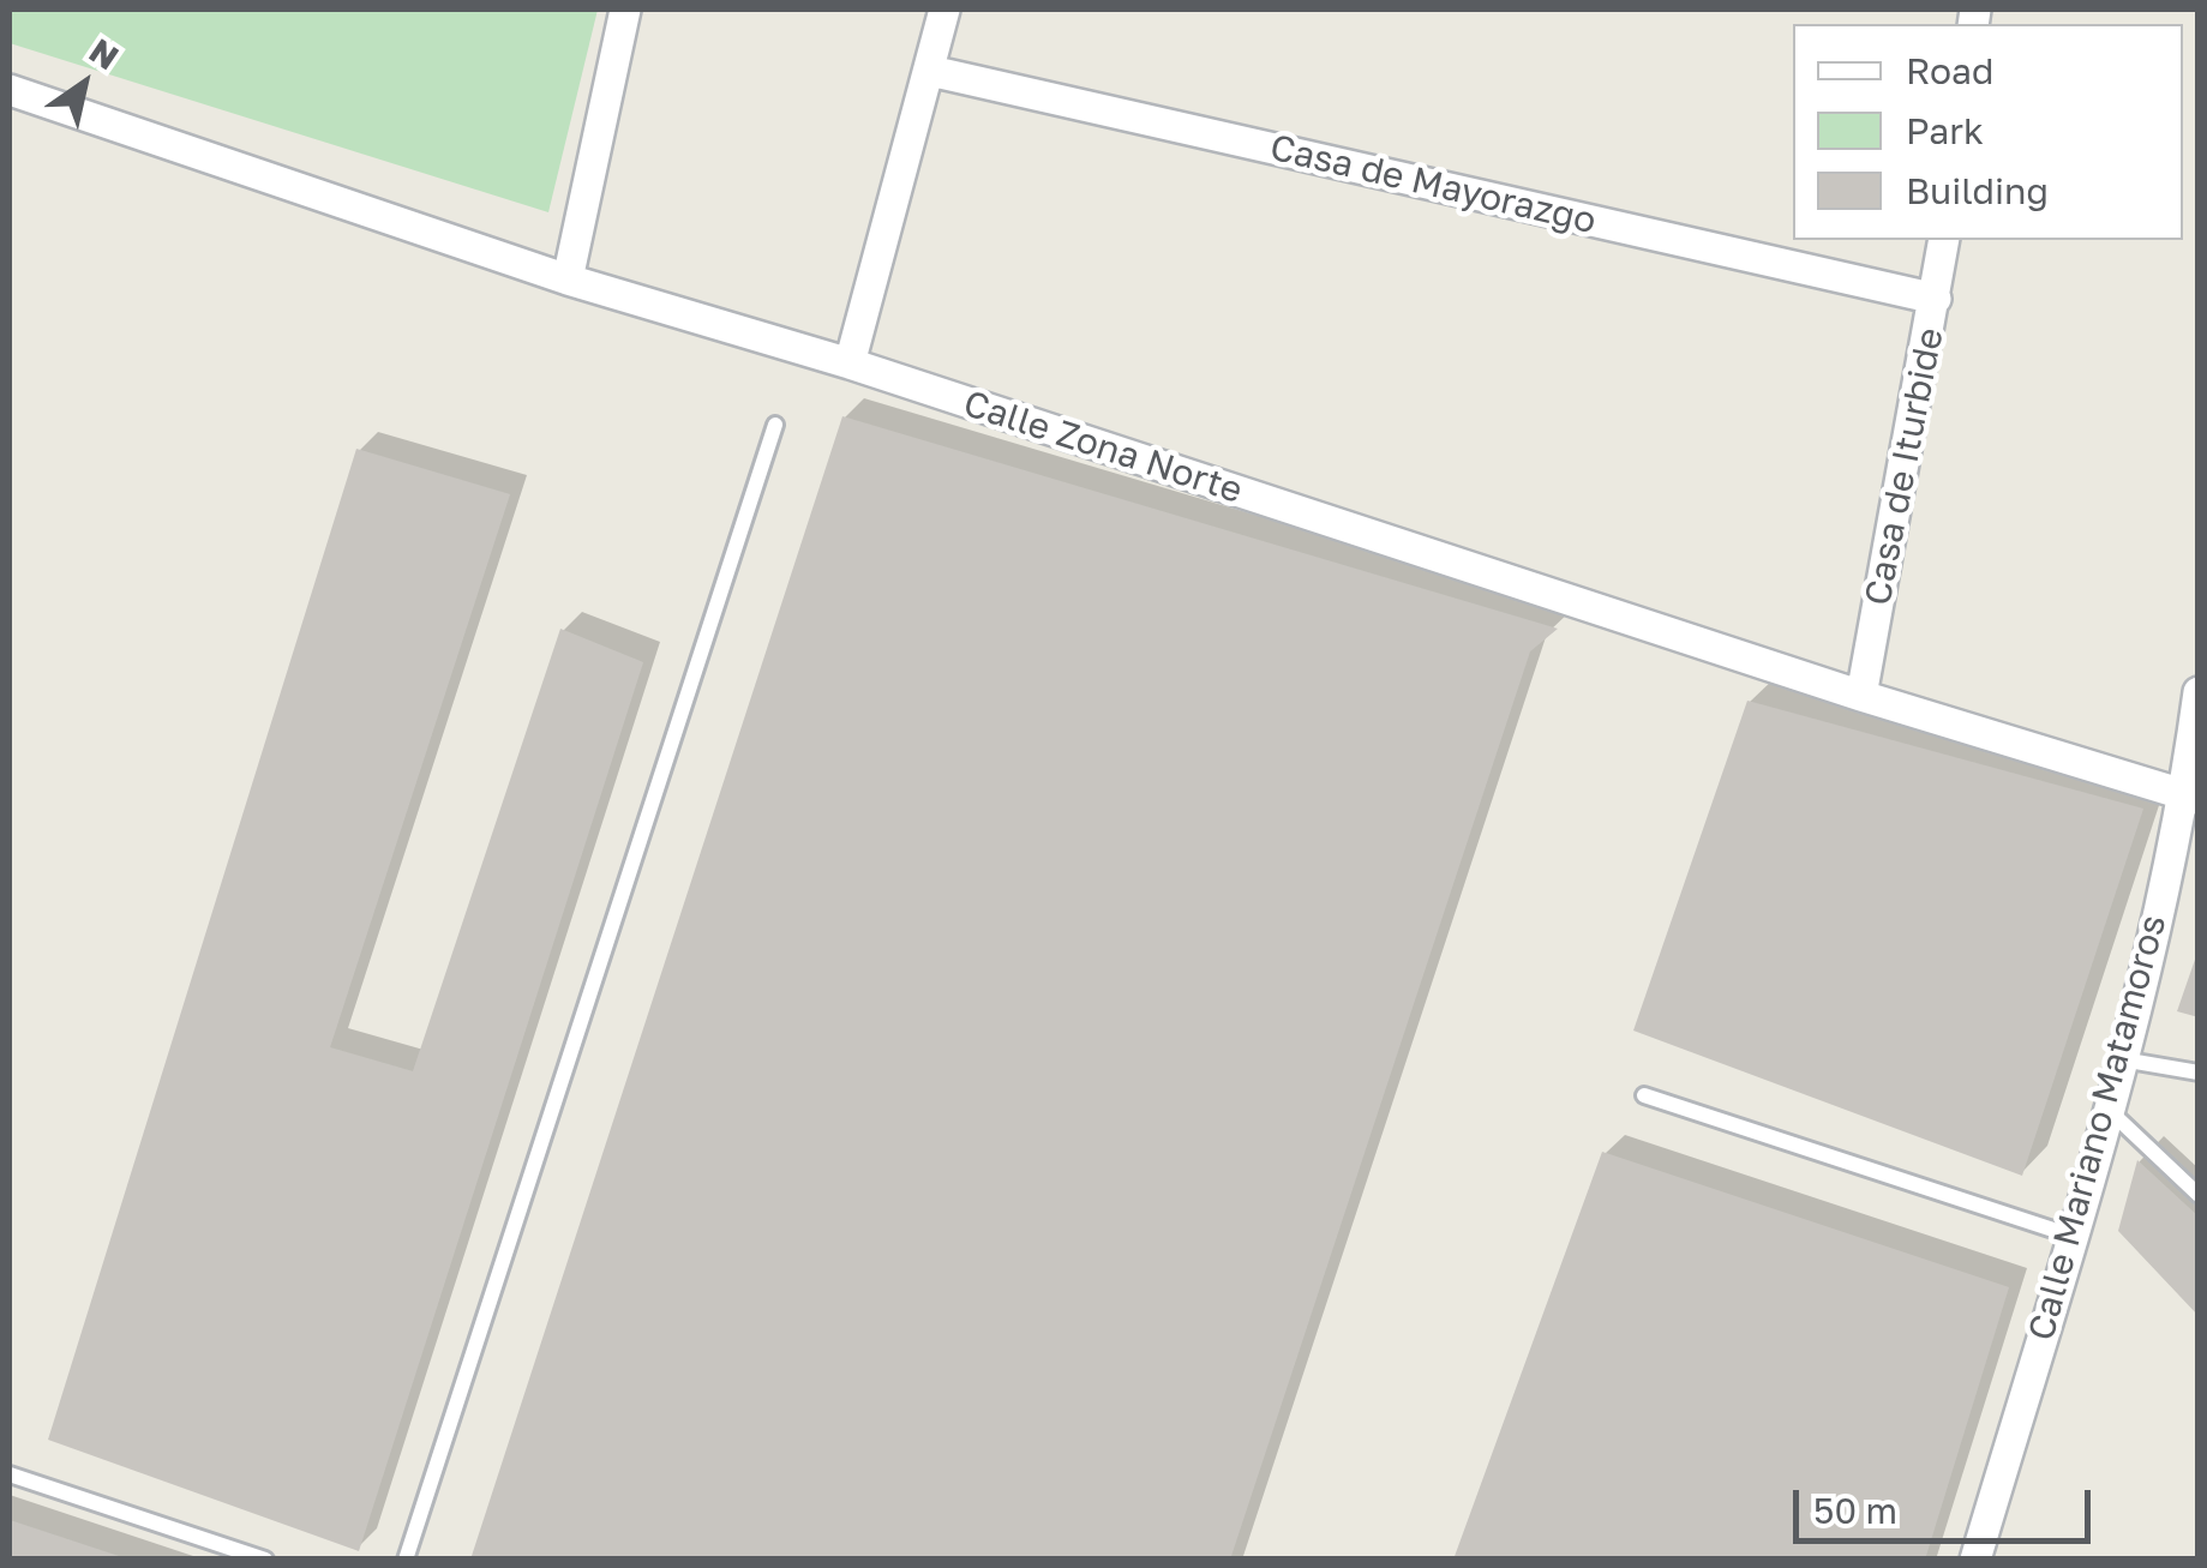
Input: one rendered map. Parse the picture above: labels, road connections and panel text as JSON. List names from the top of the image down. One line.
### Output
{"streets":{"street":["Casa de Mayorazgo","Calle Zona Norte","Casa de Iturbide","Calle Mariano Matamoros"]},"crossings":[["Casa de Mayorazgo","Casa de Iturbide"],["Calle Zona Norte","Casa de Iturbide"],["Calle Zona Norte","Calle Mariano Matamoros"]],"legend":["Road","Park","Building"],"scale_bar":"50 m","north":"top right"}
